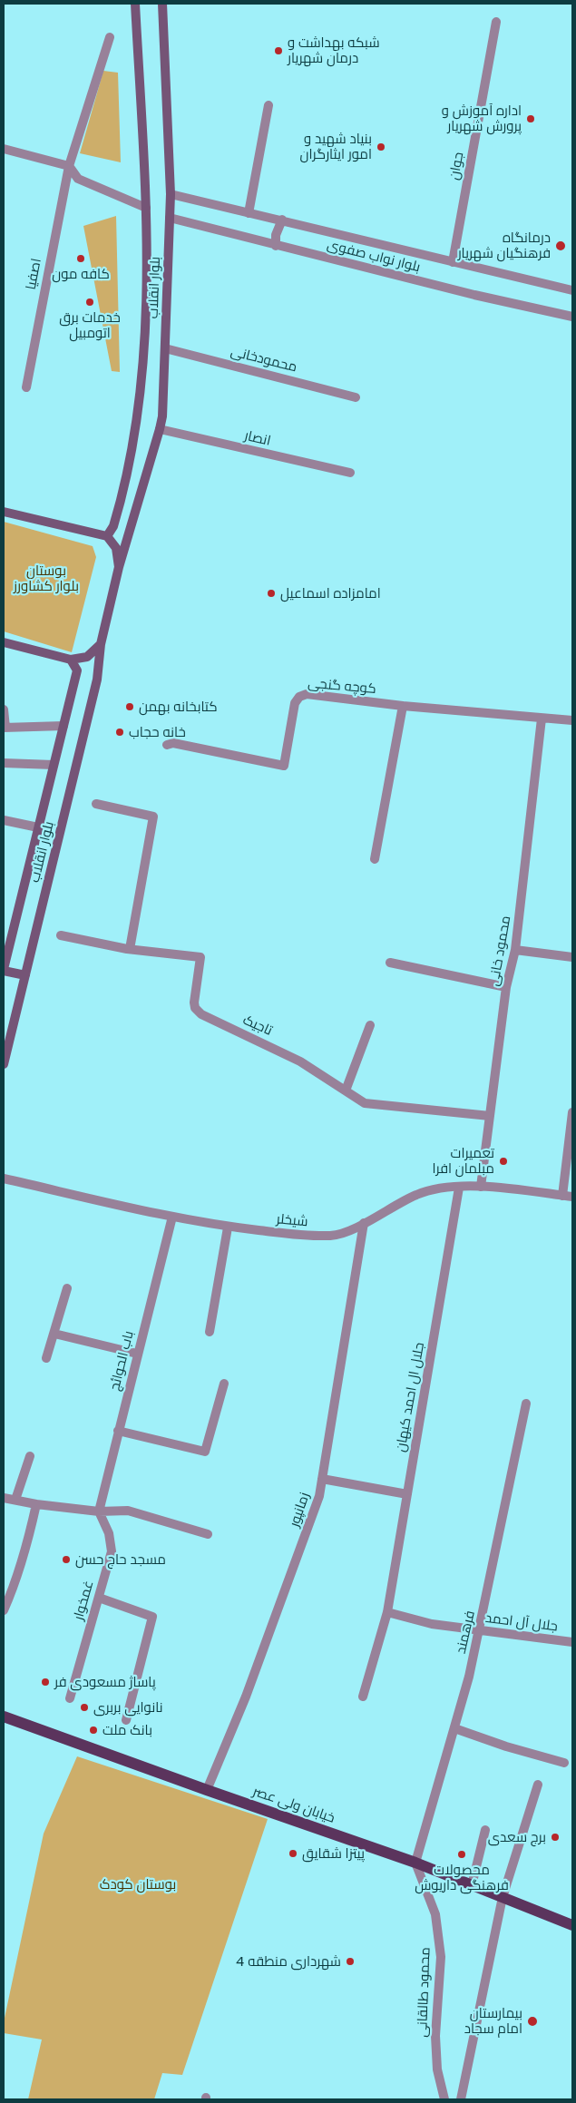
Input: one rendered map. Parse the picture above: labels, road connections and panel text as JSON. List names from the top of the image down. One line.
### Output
{"streets":{"main road":["بلوار انقلاب","خیابان ولی عصر"],"street":["جوان","بلوار نواب صفوی","اصفیا","محمودخانی","انصار","کوچه گنجی","محمود خانی","تاجیک","شیخلر","باب الحوائج","جلال ال احمد کیهان","زمانپور","غمخوار","جلال آل احمد","فرهمند","محمود طالقانی"]},"crossings":[["جوان","بلوار نواب صفوی"],["بلوار نواب صفوی","بلوار انقلاب"],["بلوار انقلاب","محمودخانی"],["بلوار انقلاب","انصار"],["کوچه گنجی","محمود خانی"],["محمود خانی","تاجیک"],["محمود خانی","شیخلر"],["شیخلر","باب الحوائج"],["شیخلر","جلال ال احمد کیهان"],["شیخلر","زمانپور"],["باب الحوائج","غمخوار"],["جلال ال احمد کیهان","جلال آل احمد"],["زمانپور","خیابان ولی عصر"],["جلال آل احمد","فرهمند"],["فرهمند","خیابان ولی عصر"],["فرهمند","محمود طالقانی"],["خیابان ولی عصر","محمود طالقانی"]],"parks":["بوستان بلوار کشاورز","بوستان کودک"],"places":["شبکه بهداشت و درمان شهریار","اداره آموزش و پرورش شهریار","بنیاد شهید و امور ایثارگران","درمانگاه فرهنگیان شهریار","کافه مون","خدمات برق اتومبیل","امامزاده اسماعیل","کتابخانه بهمن","خانه حجاب","تعمیرات مبلمان افرا","مسجد حاج حسن","پاساژ مسعودی فر","نانوایی بربری","بانک ملت","برج سعدی","پیتزا شقایق","محصولات فرهنگی داریوش","شهرداری منطقه 4","بیمارستان امام سجاد"]}
